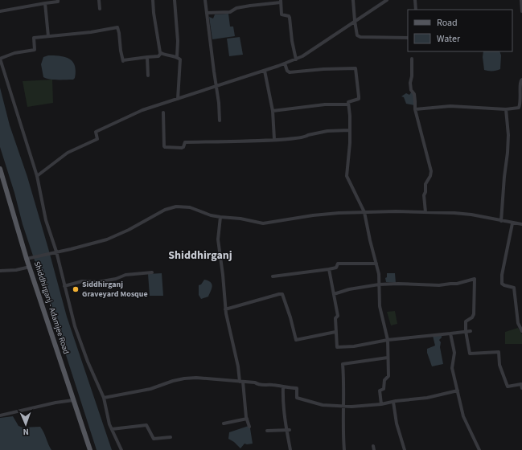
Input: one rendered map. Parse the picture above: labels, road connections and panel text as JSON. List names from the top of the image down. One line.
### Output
{"streets":{"main road":["Shiddhirganj - Adamjee Road"]},"districts":["Shiddhirganj"],"places":["Siddhirganj Graveyard Mosque"],"legend":["Road","Water"],"north":"bottom"}
